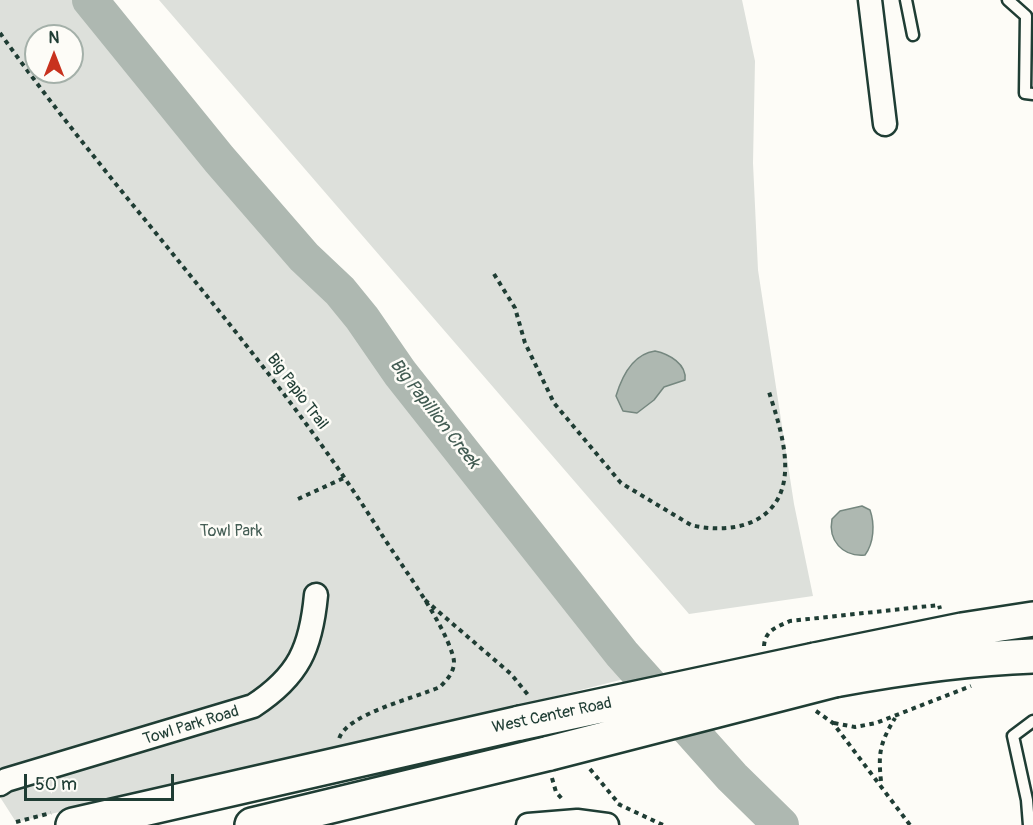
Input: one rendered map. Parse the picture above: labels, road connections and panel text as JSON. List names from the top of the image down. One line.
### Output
{"streets":{"main road":["West Center Road"],"street":["Towl Park Road"],"path":["Big Papio Trail"]},"water":["Big Papillion Creek"],"parks":["Towl Park"],"scale_bar":"50 m","north":"top"}
